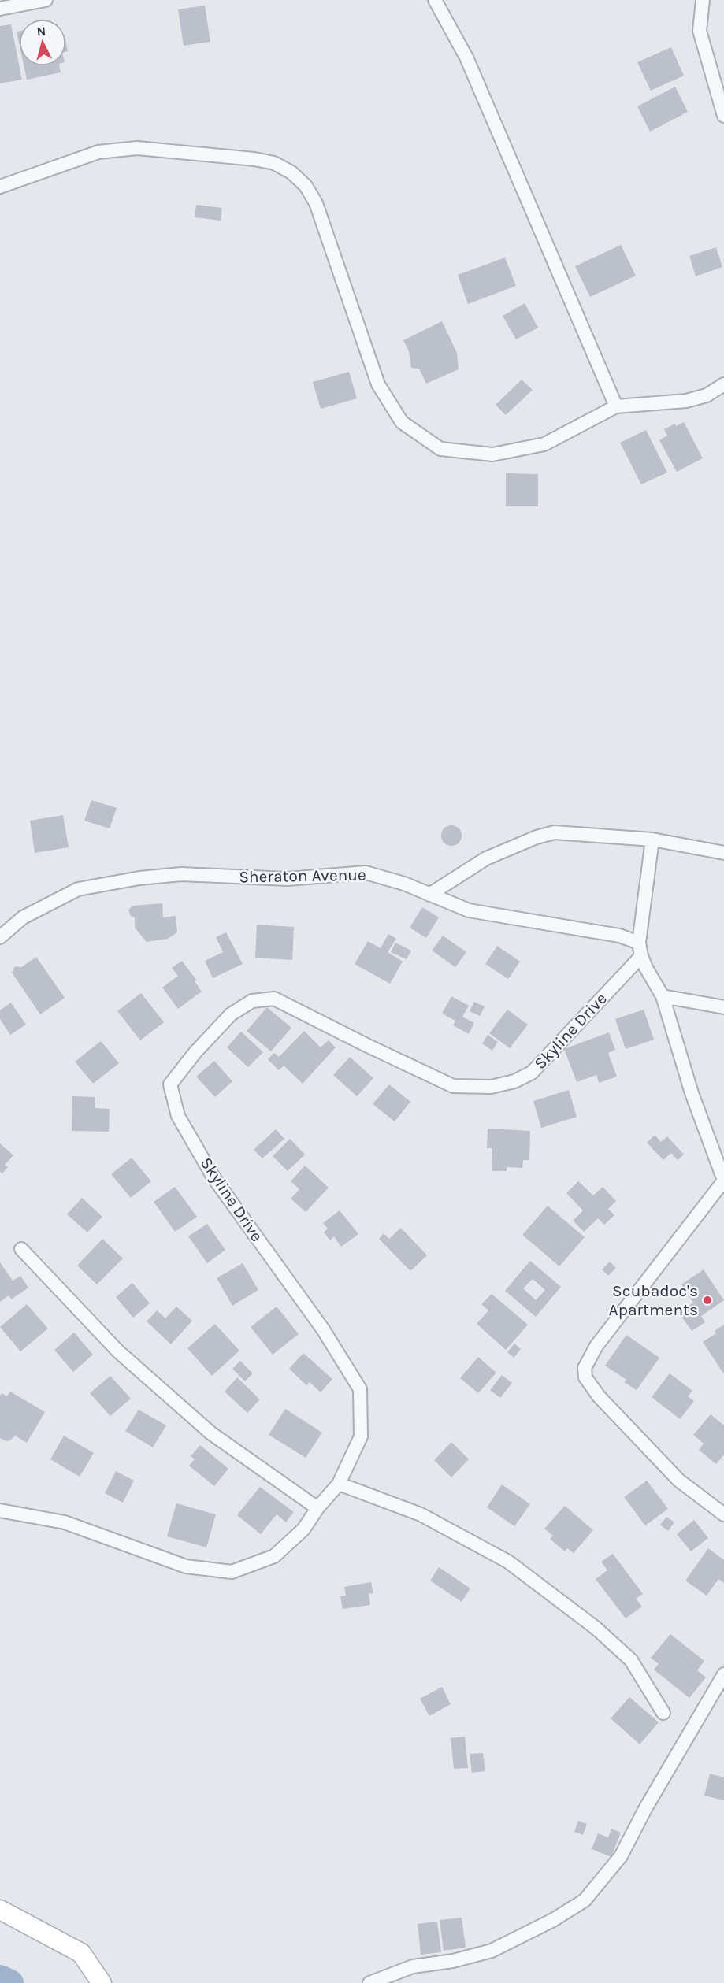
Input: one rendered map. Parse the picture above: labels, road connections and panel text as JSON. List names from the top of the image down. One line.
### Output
{"streets":{"street":["Sheraton Avenue","Skyline Drive"]},"places":["Scubadoc's Apartments"],"north":"top"}
